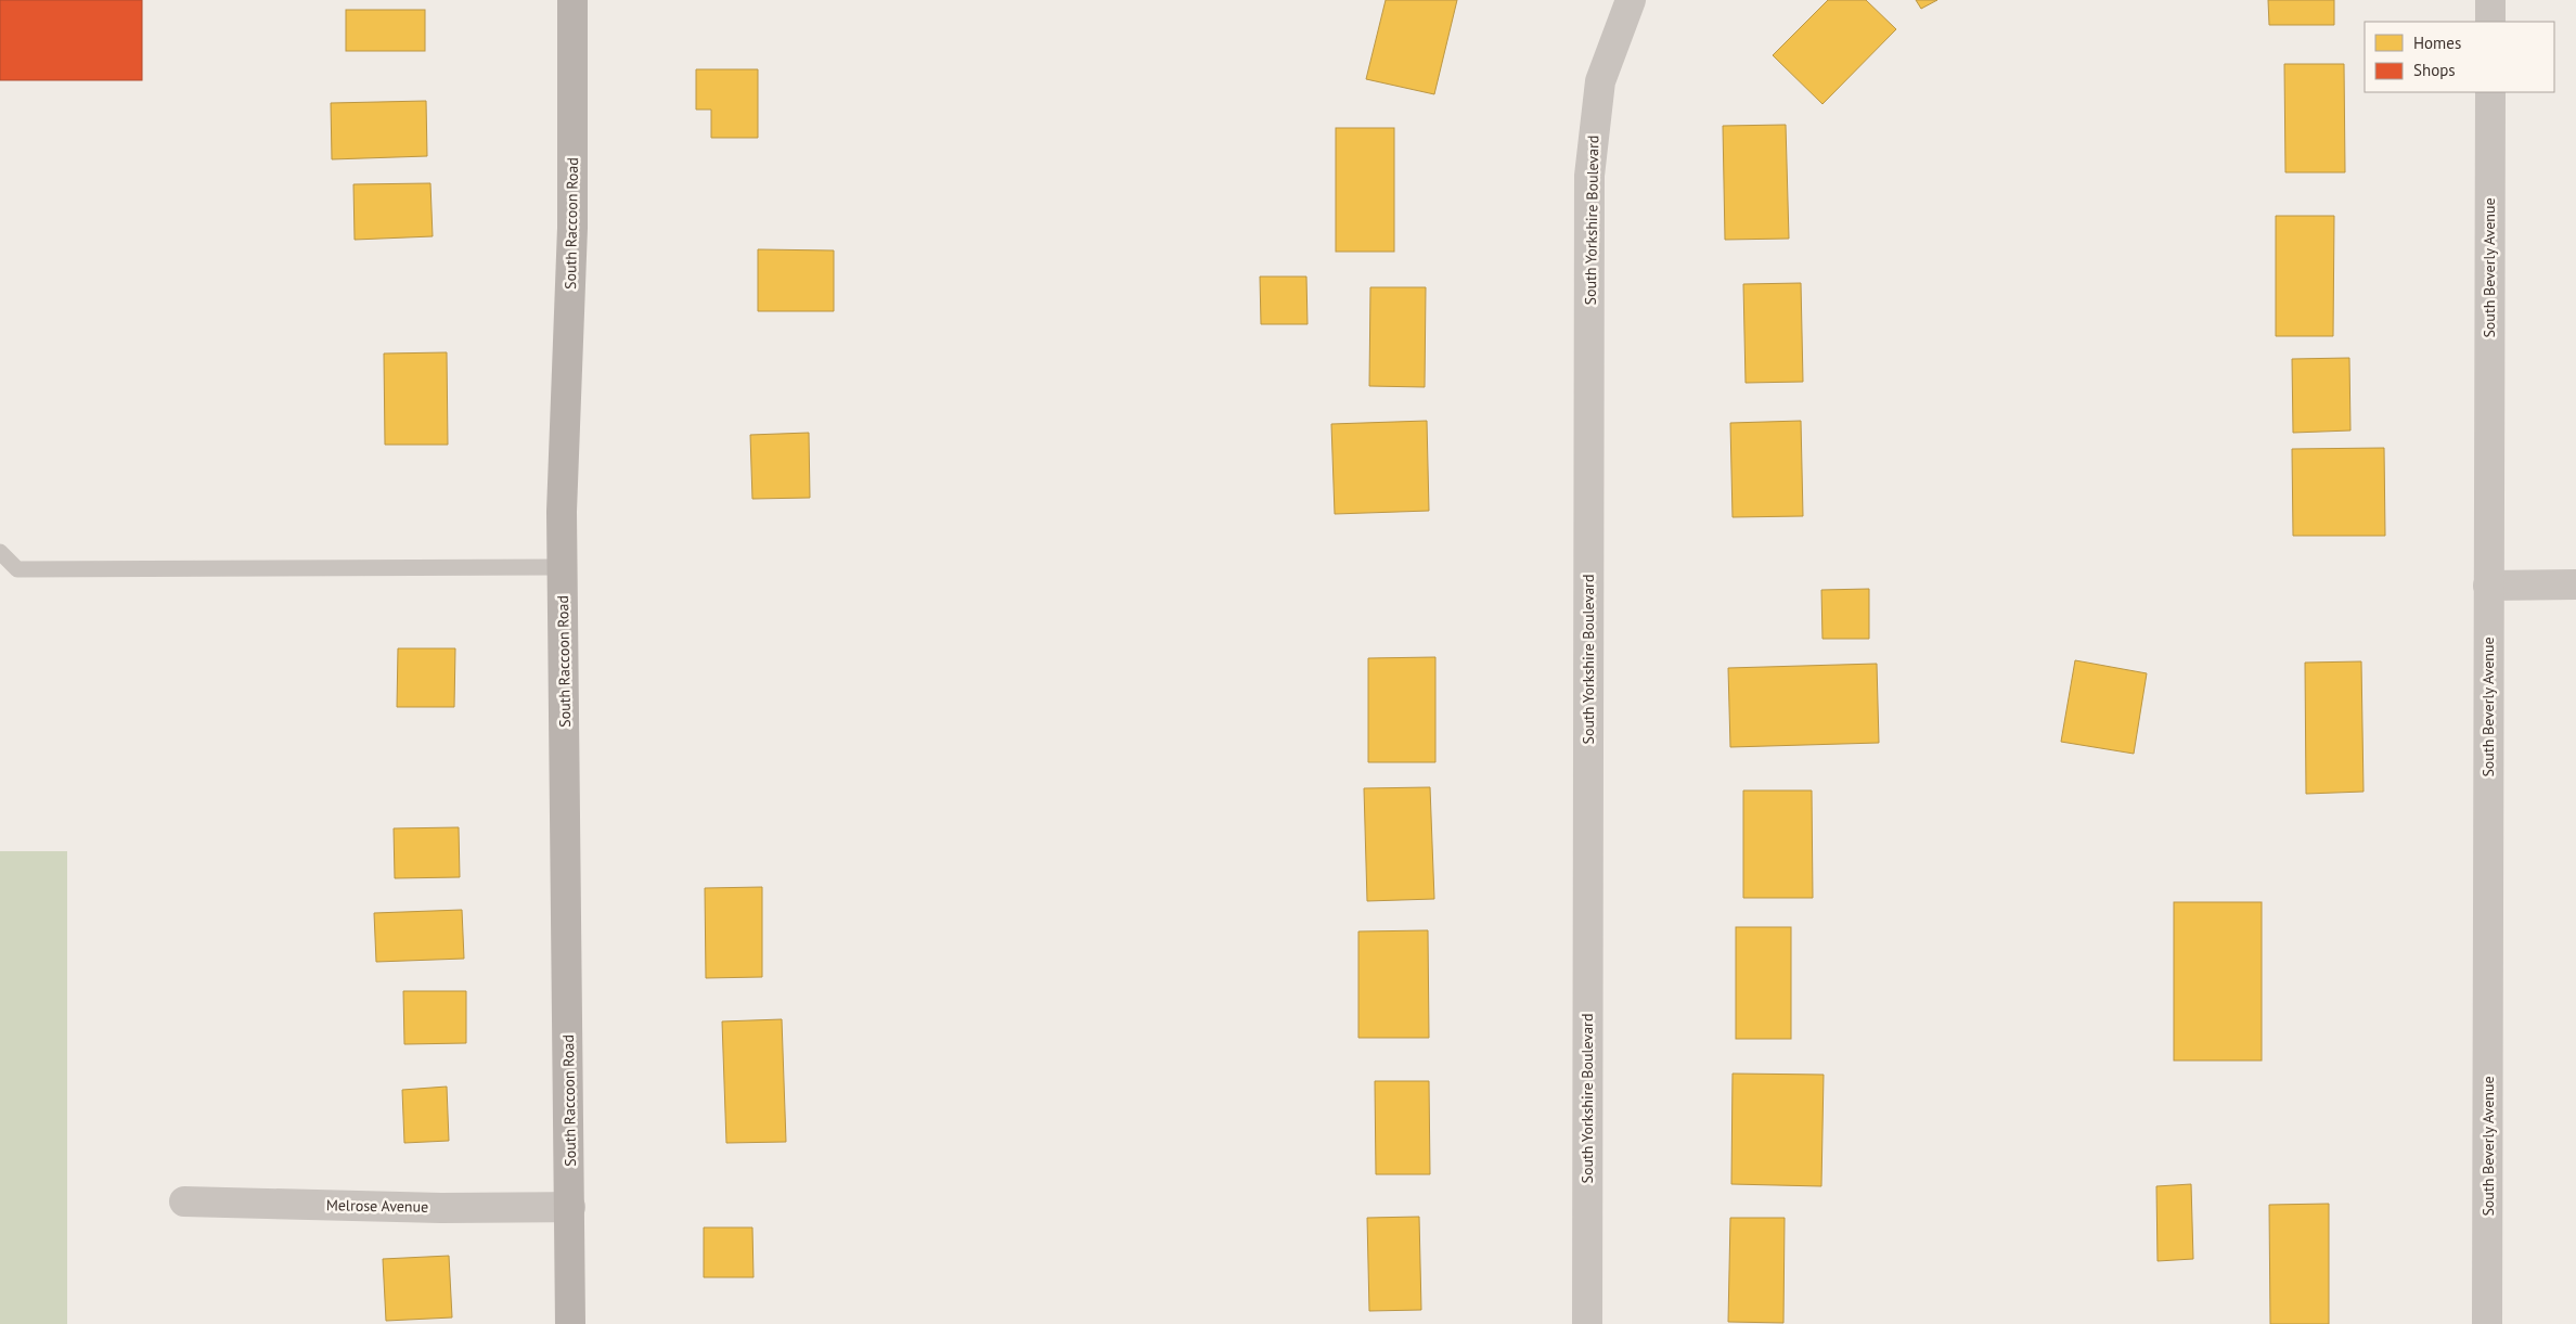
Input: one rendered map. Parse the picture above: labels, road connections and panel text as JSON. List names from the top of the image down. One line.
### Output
{"streets":{"street":["South Yorkshire Boulevard","South Raccoon Road","South Beverly Avenue","Melrose Avenue"]},"crossings":[["South Raccoon Road","Melrose Avenue"]],"legend":["Homes","Shops"]}
